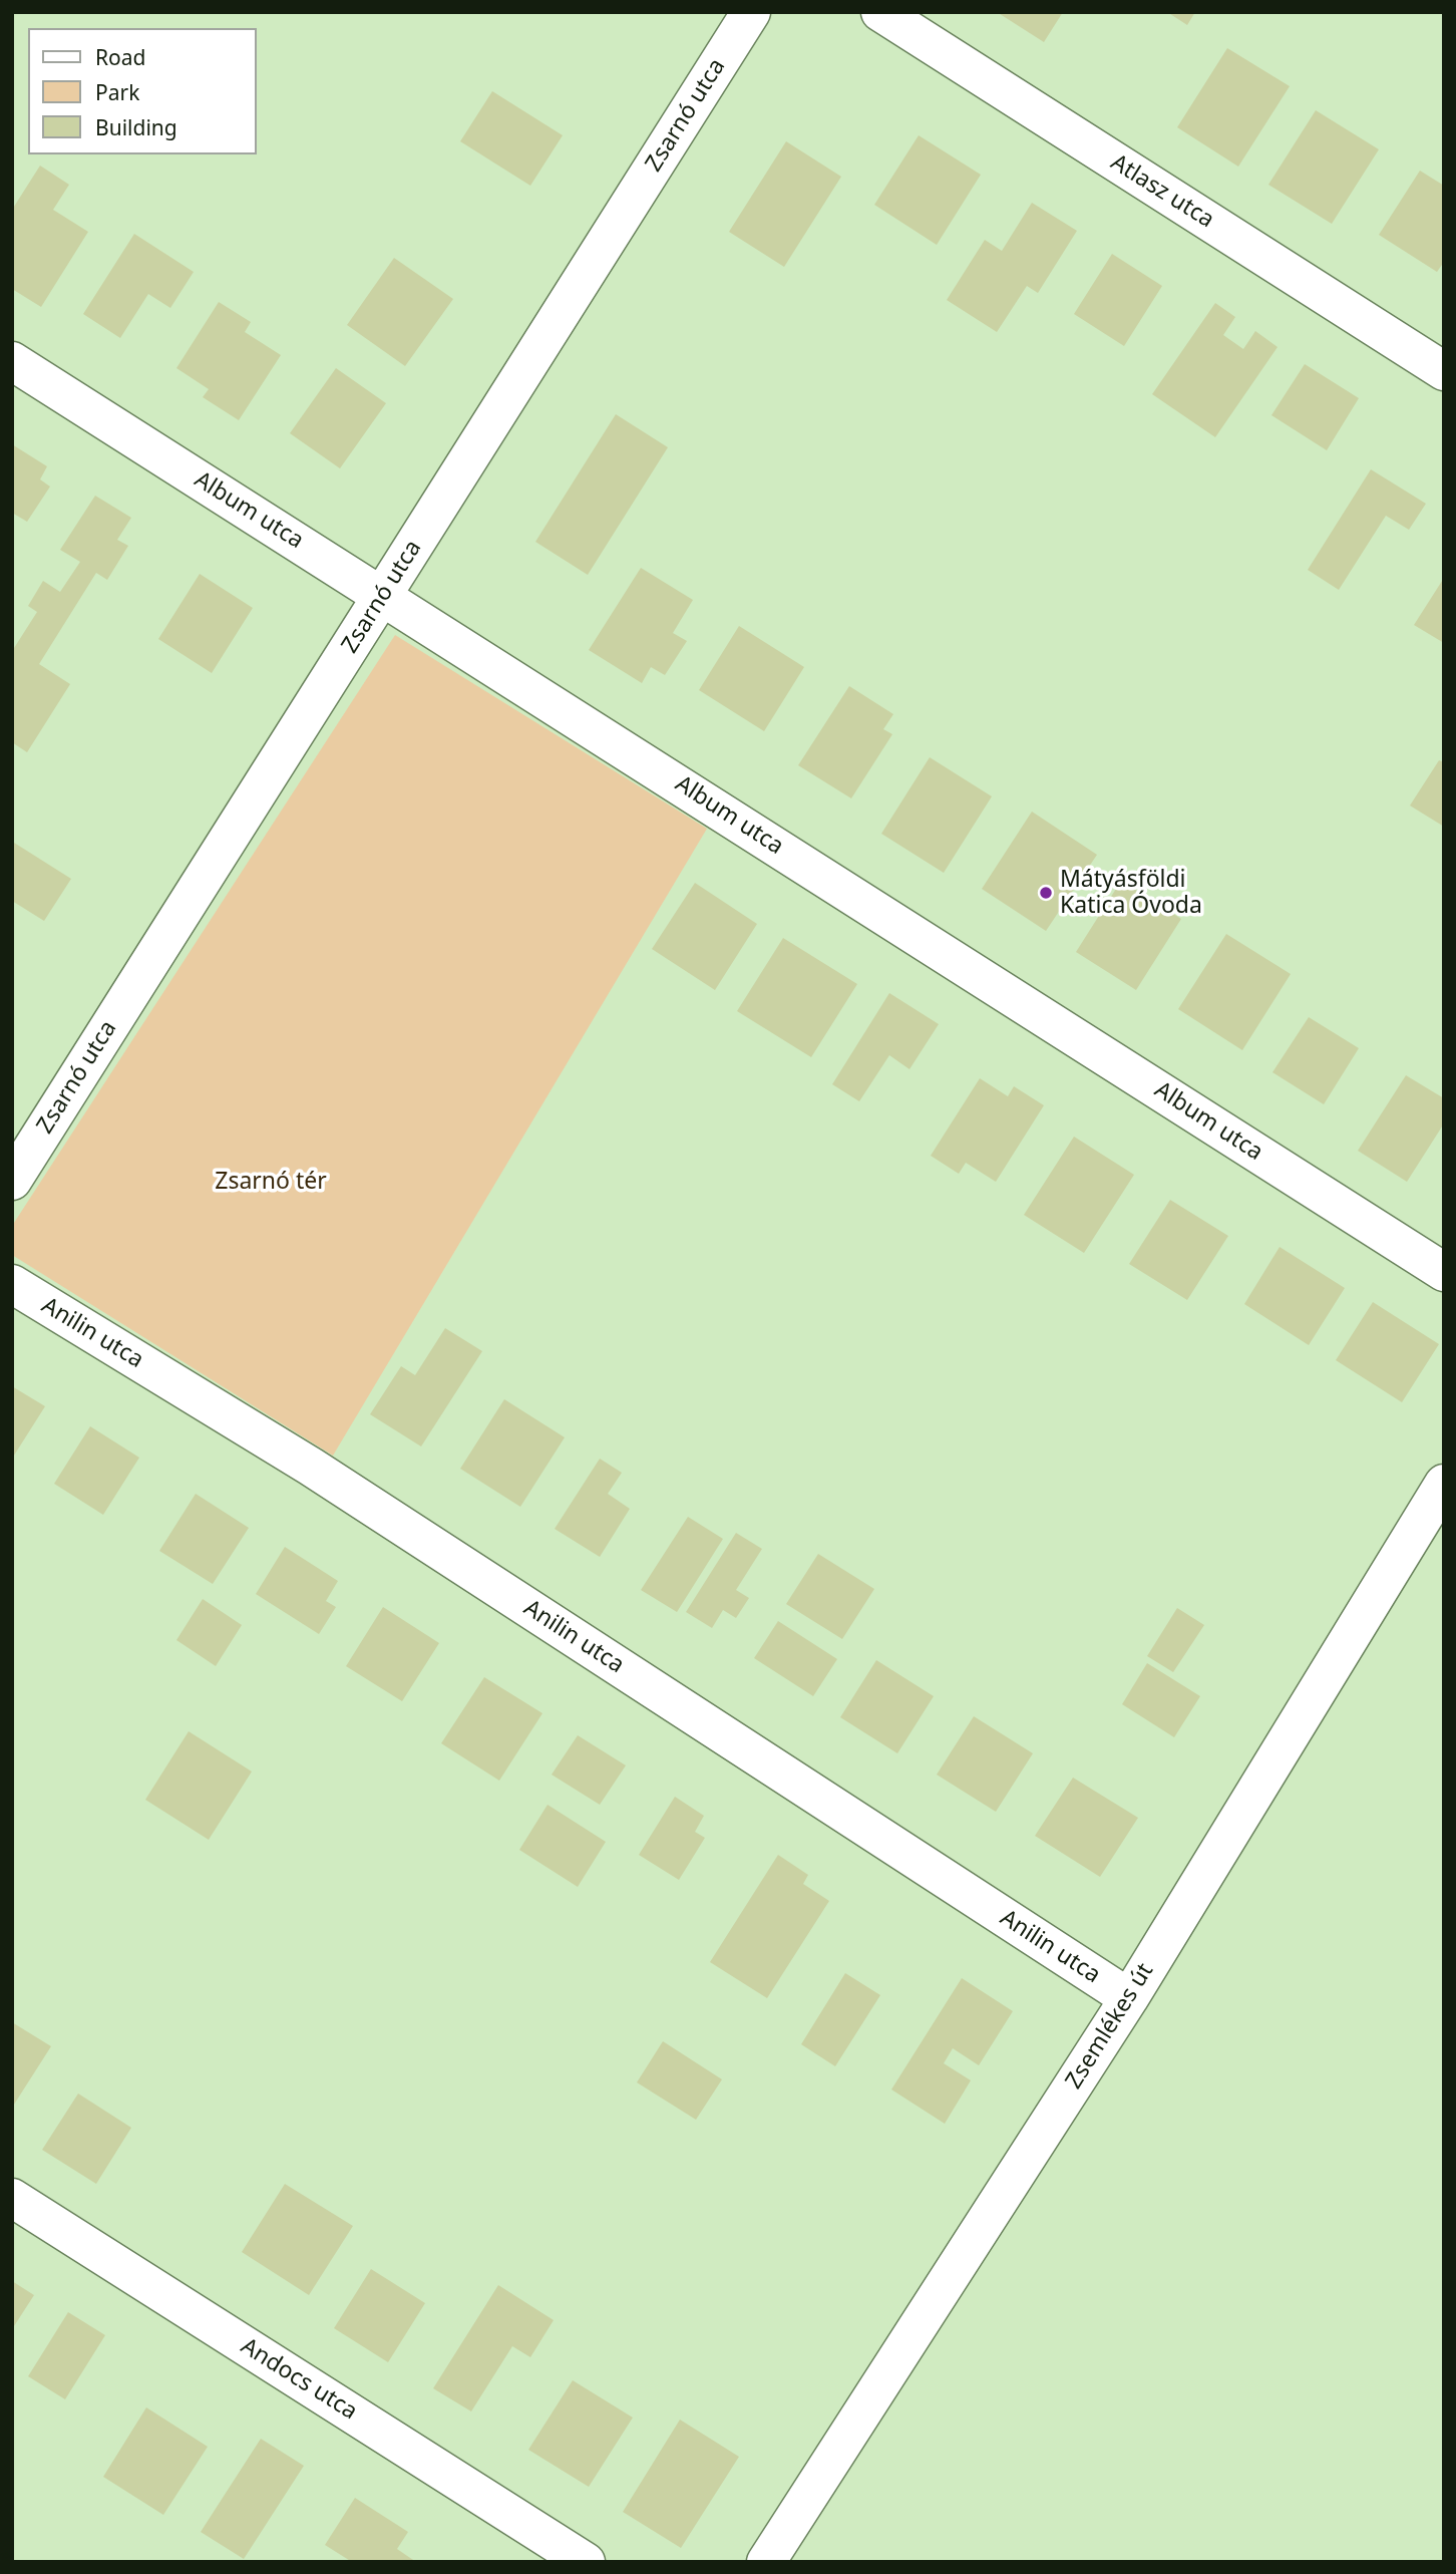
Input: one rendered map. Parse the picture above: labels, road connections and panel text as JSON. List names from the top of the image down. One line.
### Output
{"streets":{"street":["Zsarnó utca","Atlasz utca","Album utca","Anilin utca","Zsemlékes út","Andocs utca"]},"crossings":[["Zsarnó utca","Album utca"],["Anilin utca","Zsemlékes út"]],"parks":["Zsarnó tér"],"places":["Mátyásföldi Katica Óvoda"],"legend":["Road","Park","Building"]}
